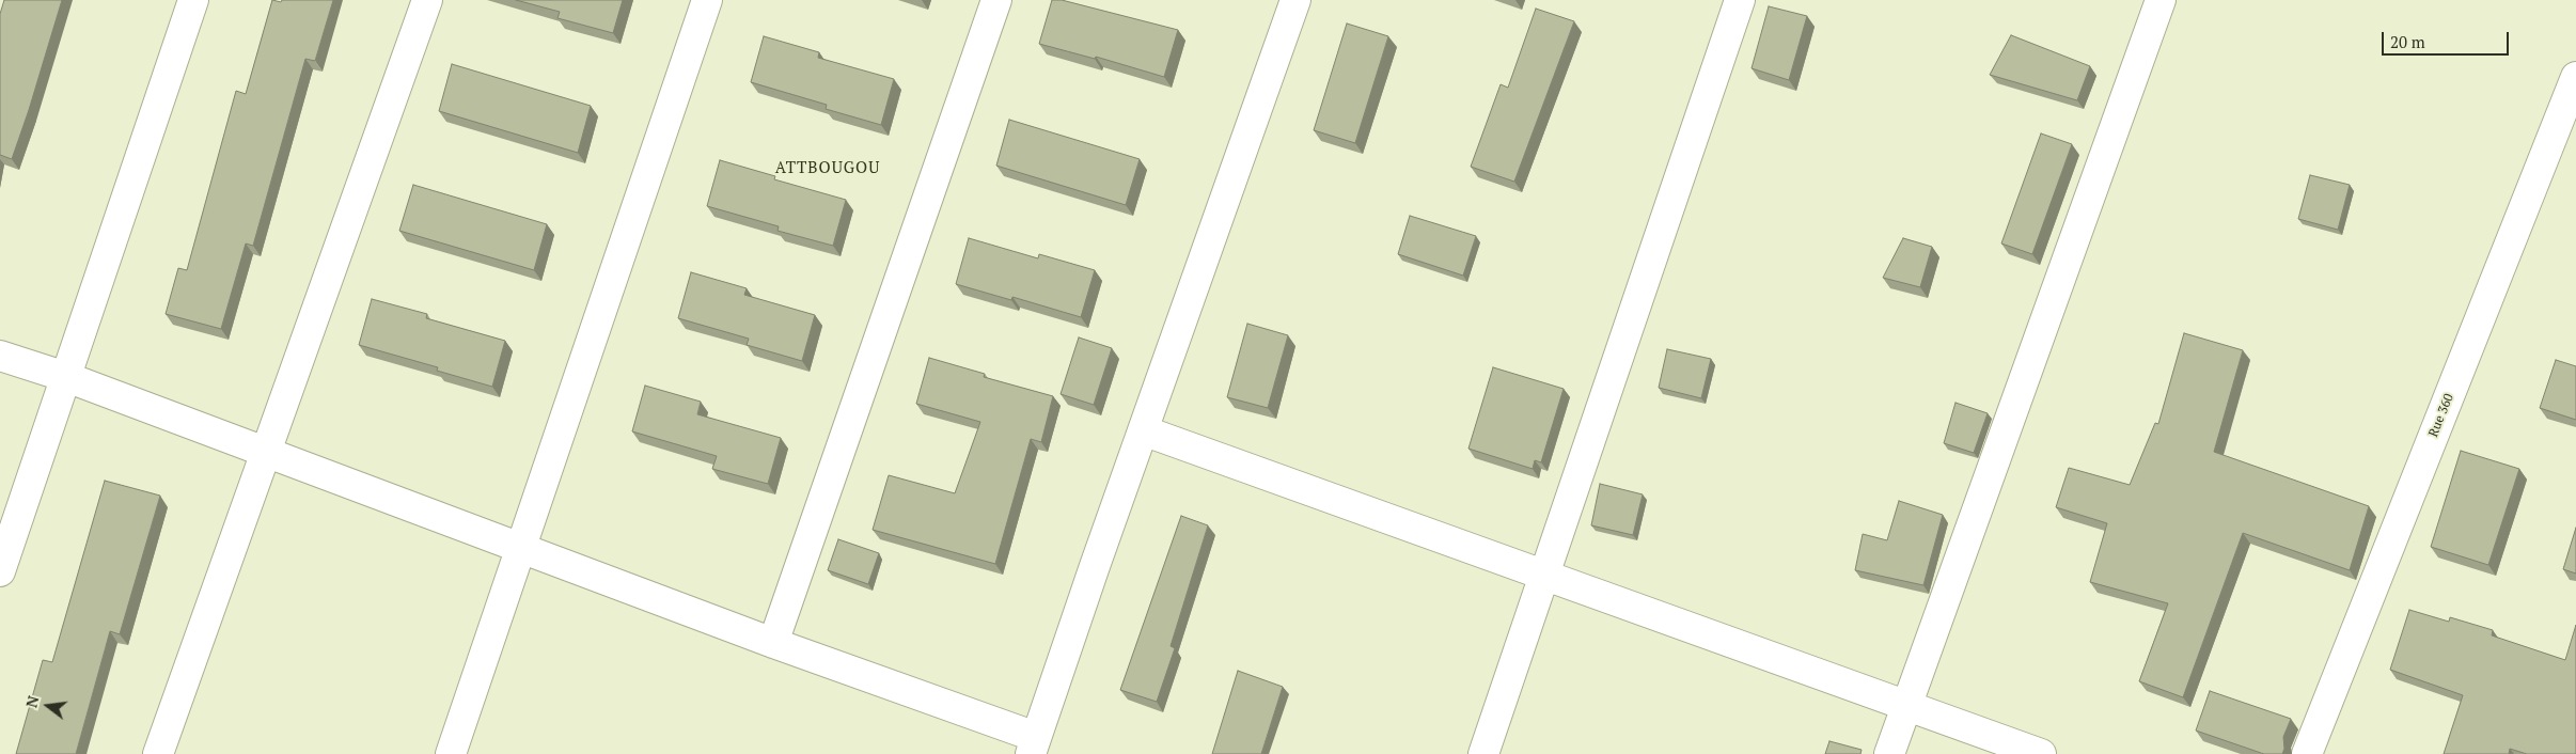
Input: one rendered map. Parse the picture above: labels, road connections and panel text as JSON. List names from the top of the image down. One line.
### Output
{"streets":{"street":["Rue 360"]},"districts":["ATTBOUGOU"],"scale_bar":"20 m","north":"left"}
